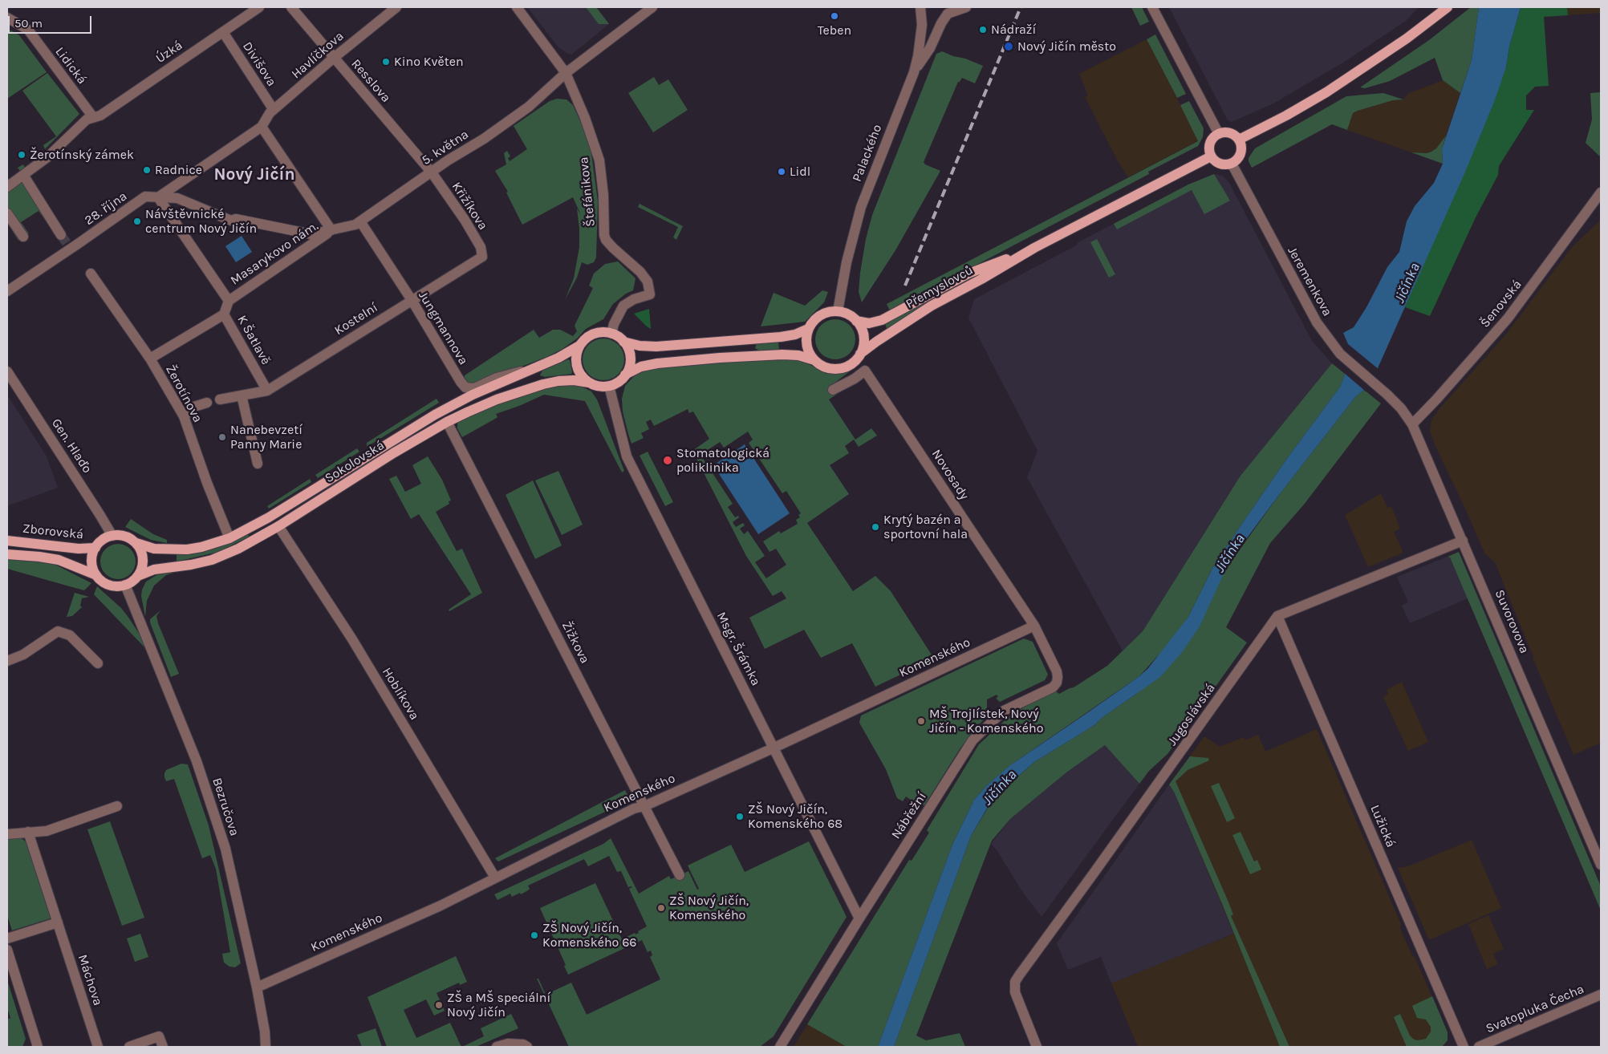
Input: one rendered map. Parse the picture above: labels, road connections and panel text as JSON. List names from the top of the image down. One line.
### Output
{"streets":{"main road":["Přemyslovců","Sokolovská","Zborovská"],"street":["Úzká","Havlíčkova","Divišova","Lidická","Resslova","5. května","Palackého","Štefánikova","Křižíkova","28. října","Masarykovo nám.","Jeremenkova","Šenovská","Kostelní","Jungmannova","K Šatlavě","Žerotínova","Gen. Hlaďo","Novosady","Suvorovova","Žižkova","Msgr. Šrámka","Komenského","Hoblíkova","Jugoslávská","Bezručova","Nábřežní","Lužická","Máchova","Svatopluka Čecha"]},"crossings":[["Úzká","Divišova"],["Úzká","Lidická"],["Havlíčkova","Divišova"],["Havlíčkova","Resslova"],["Havlíčkova","Masarykovo nám."],["Resslova","5. května"],["Resslova","Křižíkova"],["5. května","Štefánikova"],["5. května","Křižíkova"],["5. května","28. října"],["5. května","Masarykovo nám."],["5. května","Jungmannova"],["Palackého","Přemyslovců"],["Štefánikova","Sokolovská"],["Štefánikova","Msgr. Šrámka"],["Křižíkova","Kostelní"],["28. října","Masarykovo nám."],["Masarykovo nám.","K Šatlavě"],["Jeremenkova","Přemyslovců"],["Jeremenkova","Suvorovova"],["Šenovská","Suvorovova"],["Kostelní","Jungmannova"],["Kostelní","K Šatlavě"],["Jungmannova","Sokolovská"],["Žerotínova","Sokolovská"],["Gen. Hlaďo","Sokolovská"],["Gen. Hlaďo","Zborovská"],["Gen. Hlaďo","Bezručova"],["Sokolovská","Zborovská"],["Sokolovská","Žižkova"],["Sokolovská","Msgr. Šrámka"],["Sokolovská","Hoblíkova"],["Sokolovská","Bezručova"],["Novosady","Komenského"],["Novosady","Nábřežní"],["Zborovská","Bezručova"],["Žižkova","Komenského"],["Msgr. Šrámka","Komenského"],["Msgr. Šrámka","Nábřežní"],["Komenského","Hoblíkova"],["Komenského","Bezručova"],["Komenského","Nábřežní"],["Jugoslávská","Lužická"]],"districts":["Nový Jičín"],"water":["Jičínka"],"places":["Teben","Nádraží","Nový Jičín město","Kino Květen","Žerotínský zámek","Radnice","Lidl","Návštěvnické centrum Nový Jičín","Nanebevzetí Panny Marie","Stomatologická poliklinika","Krytý bazén a sportovní hala","MŠ Trojlístek, Nový Jičín - Komenského","ZŠ Nový Jičín, Komenského 68","ZŠ Nový Jičín, Komenského","ZŠ Nový Jičín, Komenského 66","ZŠ a MŠ speciální Nový Jičín"],"scale_bar":"50 m"}
